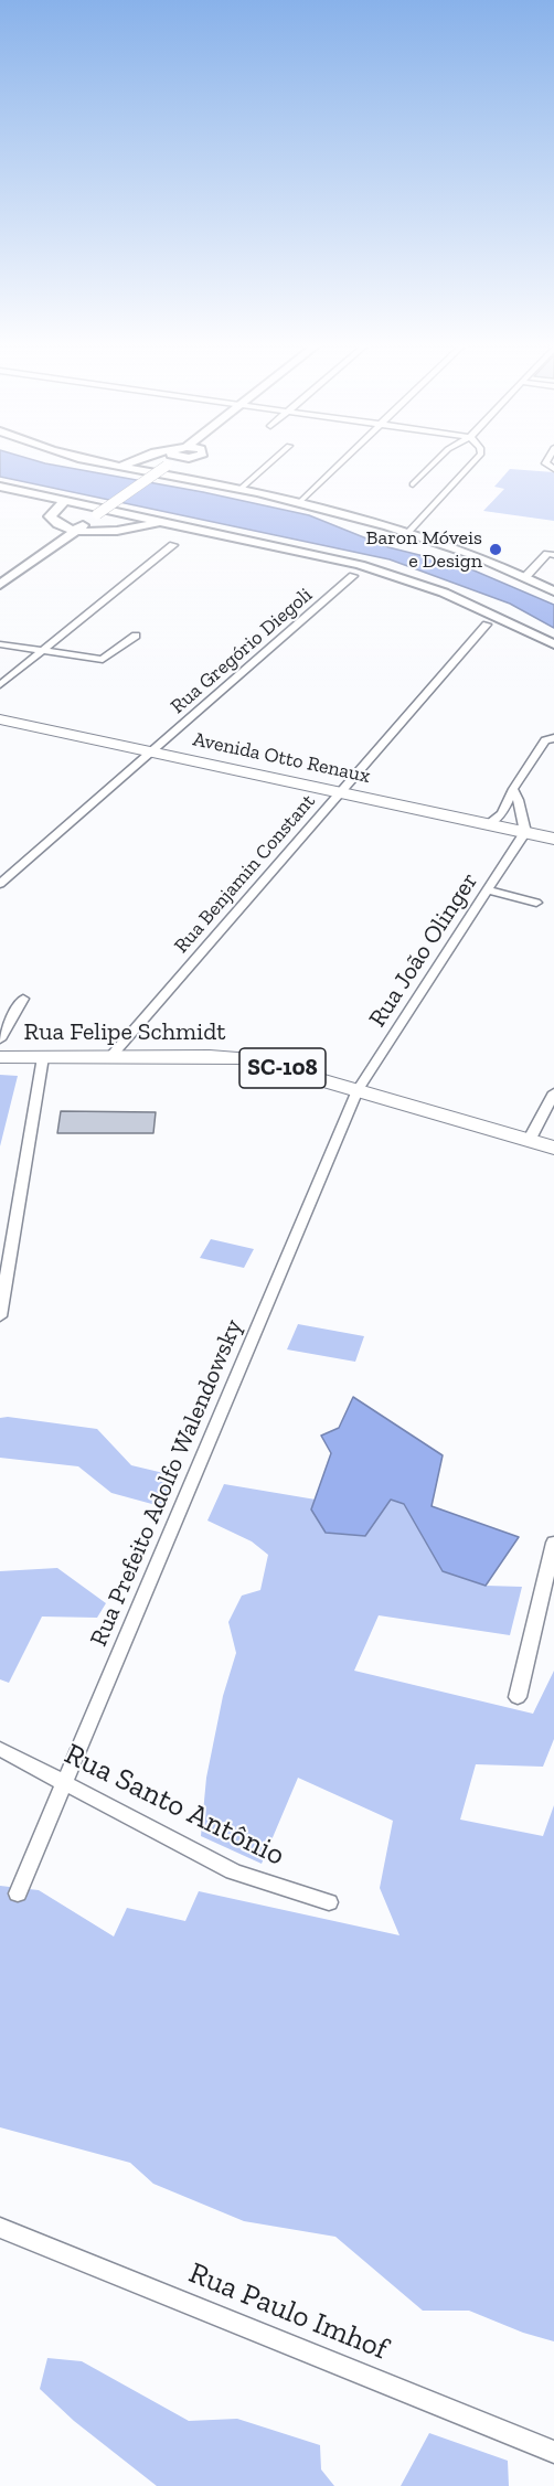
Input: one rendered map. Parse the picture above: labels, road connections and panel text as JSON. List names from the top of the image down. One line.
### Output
{"streets":{"main road":["Avenida Otto Renaux","Rua Felipe Schmidt","SC-108"],"street":["Rua Gregório Diegoli","Rua Benjamin Constant","Rua João Olinger","Rua Prefeito Adolfo Walendowsky","Rua Santo Antônio","Rua Paulo Imhof"]},"crossings":[["Rua Gregório Diegoli","Avenida Otto Renaux"],["Avenida Otto Renaux","Rua Benjamin Constant"],["Avenida Otto Renaux","Rua João Olinger"],["Rua Benjamin Constant","Rua Felipe Schmidt"],["Rua João Olinger","Rua Felipe Schmidt"],["Rua João Olinger","Rua Prefeito Adolfo Walendowsky"],["Rua Felipe Schmidt","Rua Prefeito Adolfo Walendowsky"],["Rua Prefeito Adolfo Walendowsky","Rua Santo Antônio"]],"places":["Baron Móveis e Design"]}
